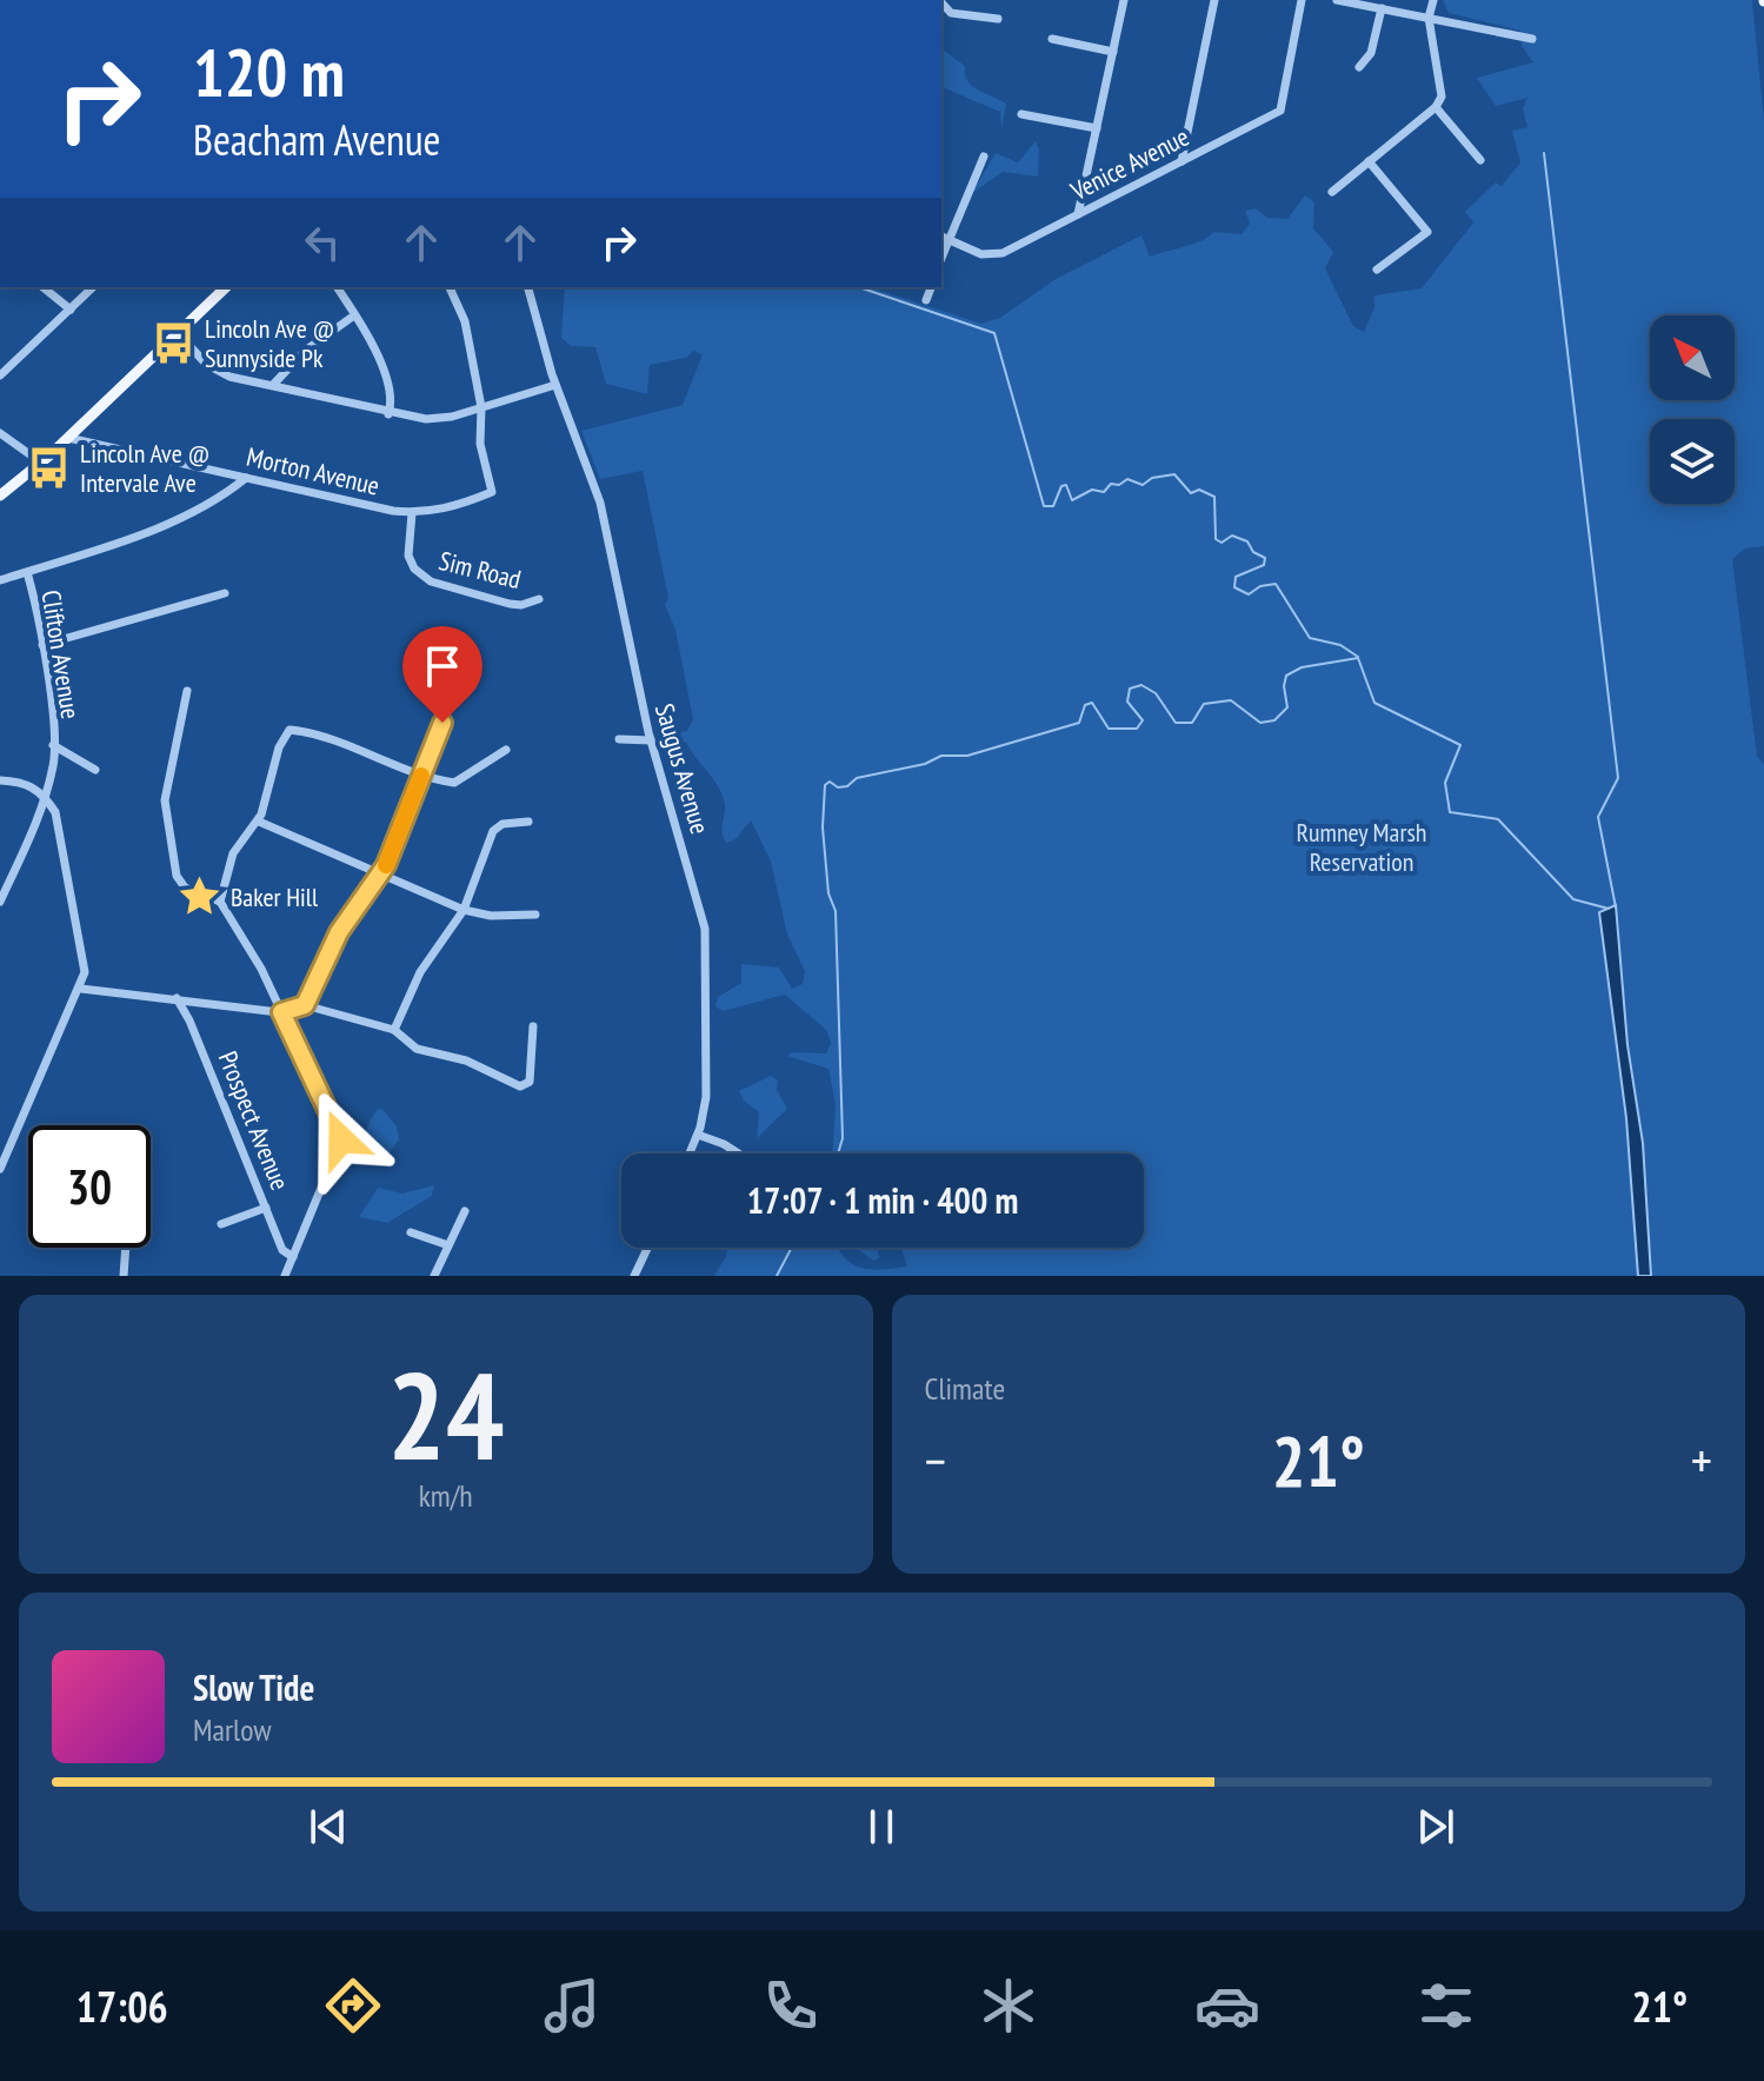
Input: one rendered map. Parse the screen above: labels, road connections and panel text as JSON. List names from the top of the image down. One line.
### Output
{"streets":{"street":["Venice Avenue","Morton Avenue","Sim Road","Clifton Avenue","Saugus Avenue","Prospect Avenue"]},"crossings":[["Morton Avenue","Sim Road"]],"parks":["Rumney Marsh Reservation"],"places":{"bus stop":["Lincoln Ave @ Sunnyside Pk","Lincoln Ave @ Intervale Ave"],"place":["Baker Hill"]},"north":"top left","page":{"turn":["120 m","Beacham Avenue"],"limit":"30","trip":"17:07 · 1 min · 400 m","tile":[["24","km/h"],"Climate"],"heat":["−","21°","+"],"song":["Slow Tide","Marlow"],"tabs":["17:06","21°"]}}
